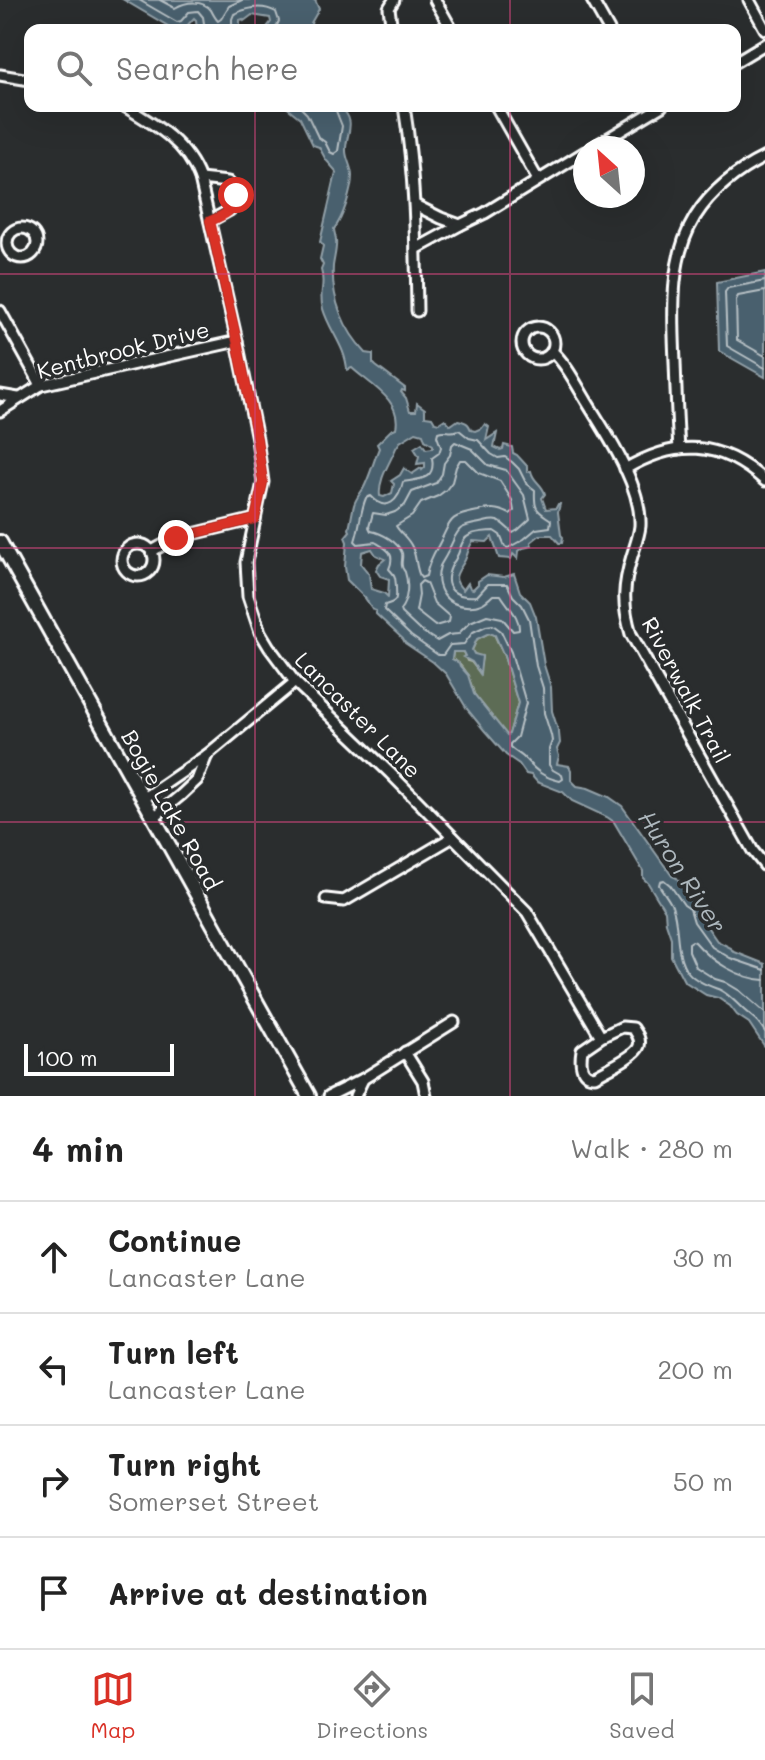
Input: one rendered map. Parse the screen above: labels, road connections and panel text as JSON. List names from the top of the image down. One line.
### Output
{"streets":{"main road":["Bogie Lake Road"],"street":["Kentbrook Drive","Riverwalk Trail","Lancaster Lane"]},"crossings":[["Kentbrook Drive","Lancaster Lane"]],"water":["Huron River"],"scale_bar":"100 m","north":"top left","page":{"search":"Search here","scale":"100 m","heading":["4 min","Walk · 280 m"],"list":[["Continue","Lancaster Lane","30 m"],["Turn left","Lancaster Lane","200 m"],["Turn right","Somerset Street","50 m"],"Arrive at destination"],"nav":["Map","Directions","Saved"]}}
